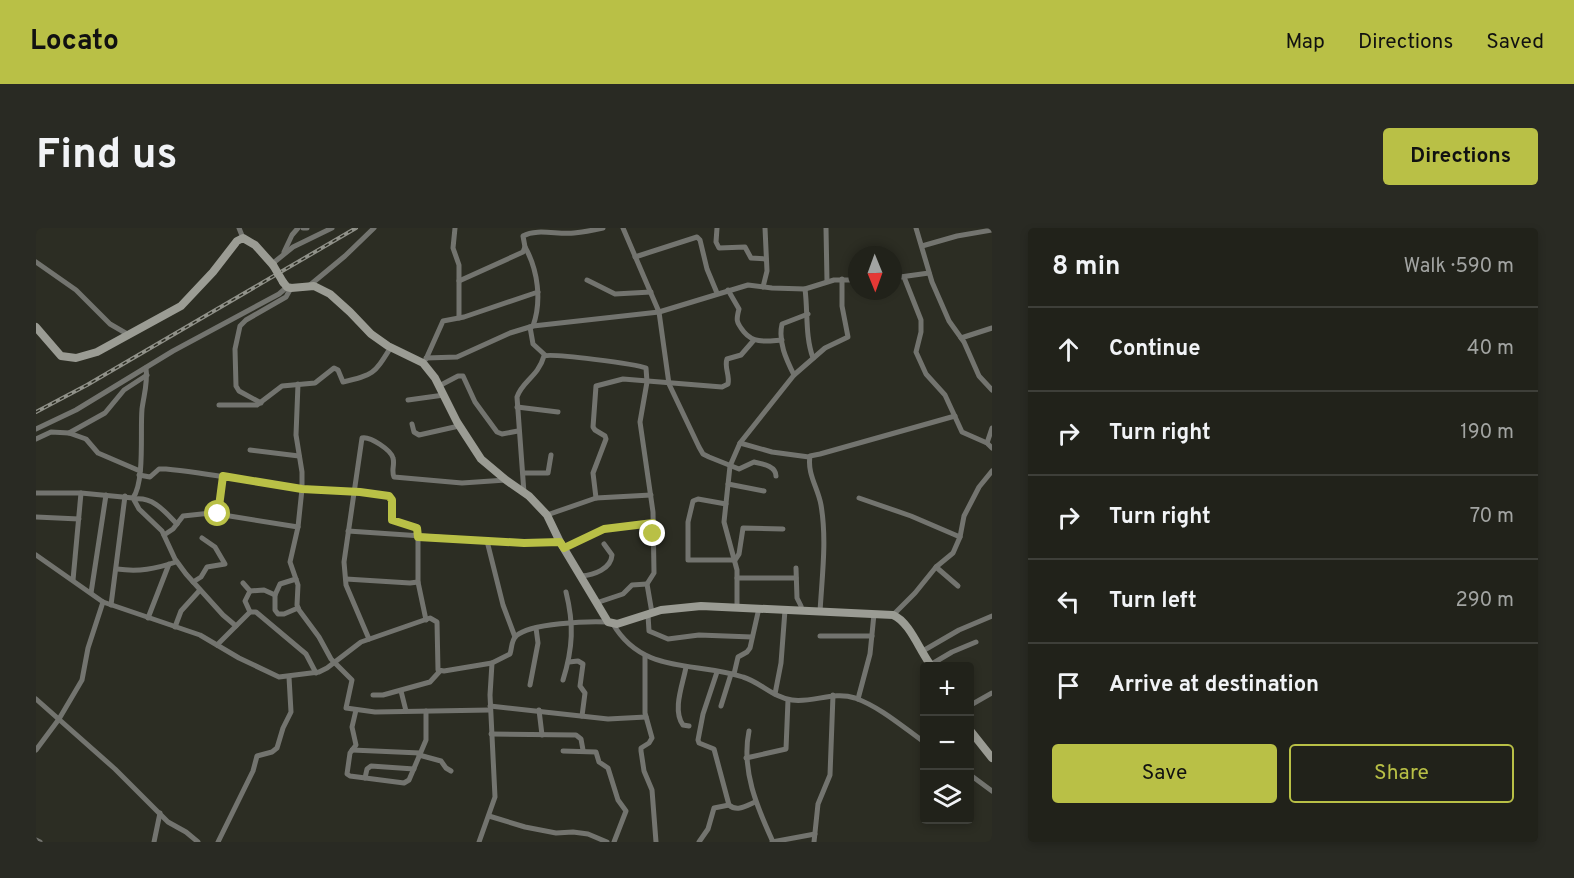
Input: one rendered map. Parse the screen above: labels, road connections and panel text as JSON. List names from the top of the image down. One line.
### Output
{"north":"bottom","page":{"header":"Locato","nav":["Map","Directions","Saved"],"buttons":["Directions",["Save","Share"]],"title":"Find us","heading":["8 min","Walk · 590 m"],"list":[["Continue","40 m"],["Turn right","190 m"],["Turn right","70 m"],["Turn left","290 m"],"Arrive at destination"],"map_buttons":["+","−"]}}
